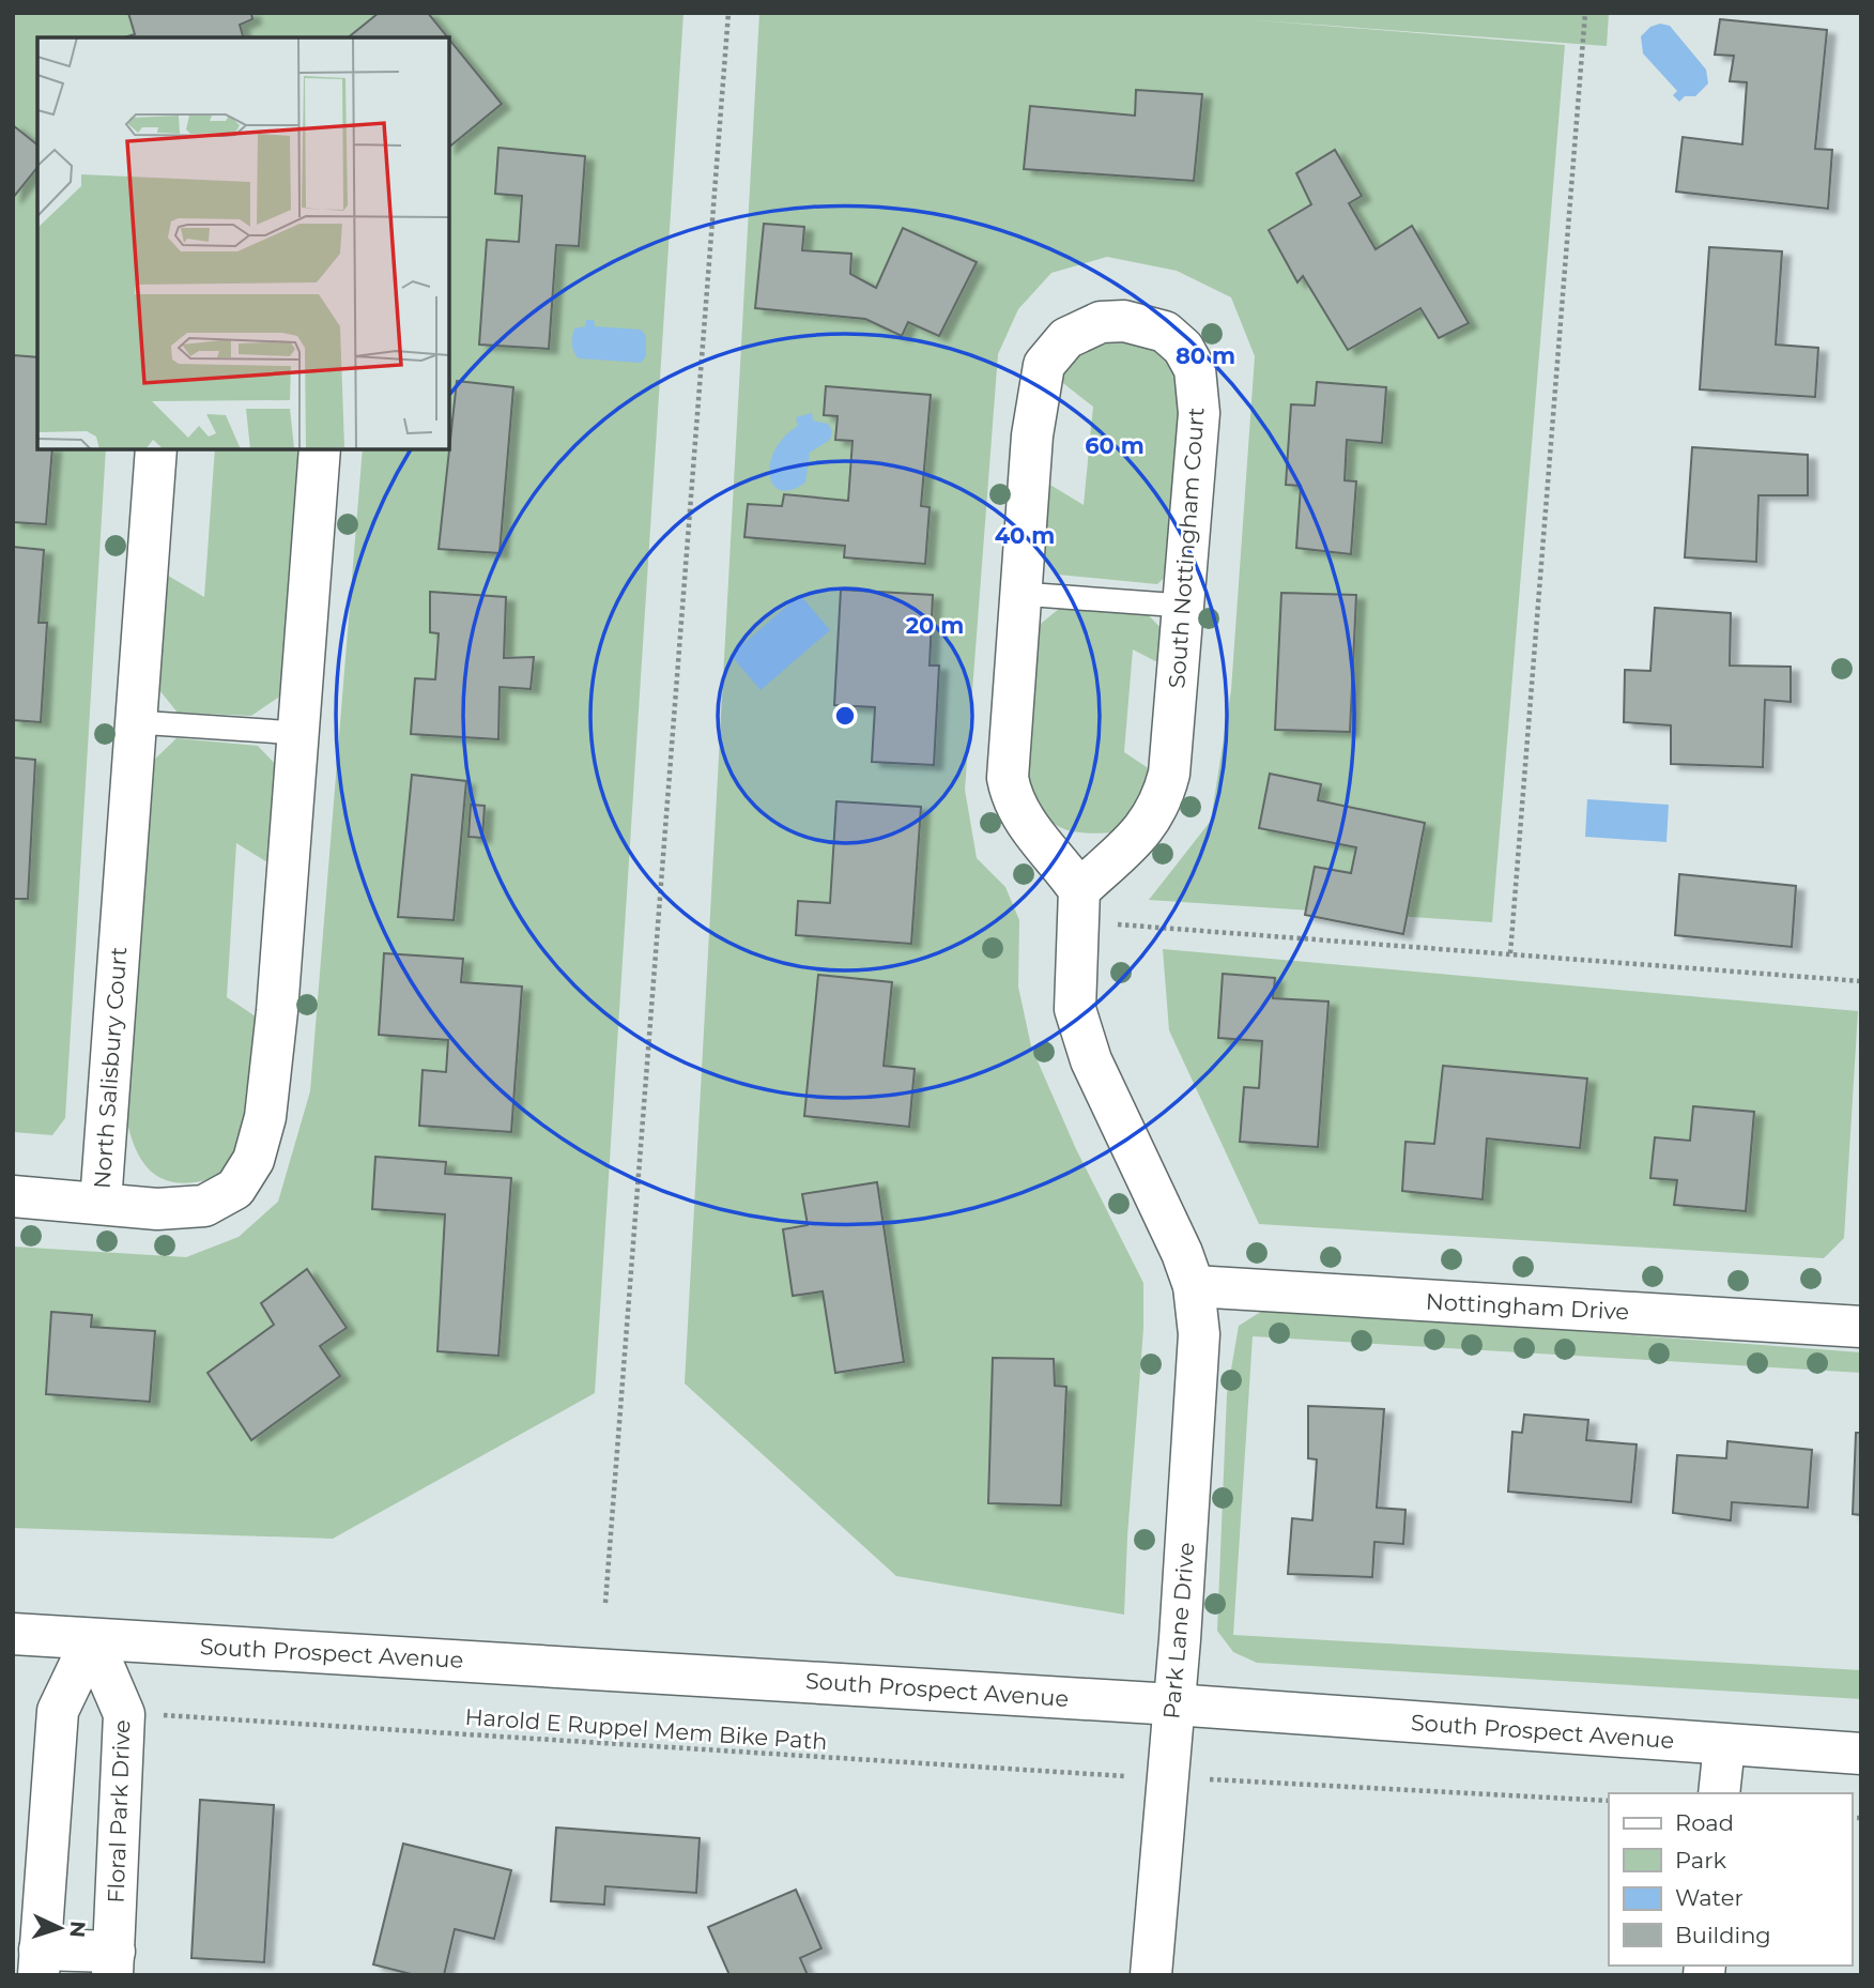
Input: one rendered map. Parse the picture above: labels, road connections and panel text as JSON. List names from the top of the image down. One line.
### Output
{"streets":{"street":["South Nottingham Court","North Salisbury Court","Nottingham Drive","Park Lane Drive","South Prospect Avenue","Floral Park Drive"],"path":["Harold E Ruppel Mem Bike Path"]},"crossings":[["Nottingham Drive","Park Lane Drive"],["Park Lane Drive","South Prospect Avenue"],["South Prospect Avenue","Floral Park Drive"]],"legend":["Road","Park","Water","Building"],"north":"right","rings":["80 m","60 m","40 m","20 m"]}
